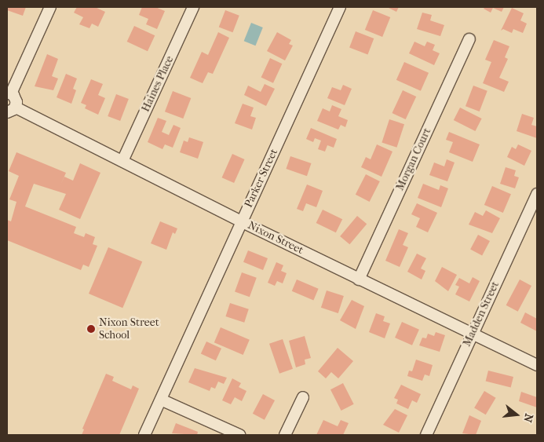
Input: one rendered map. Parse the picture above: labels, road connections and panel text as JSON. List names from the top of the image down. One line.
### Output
{"streets":{"street":["Haines Place","Morgan Court","Parker Street","Nixon Street","Madden Street"]},"crossings":[["Haines Place","Nixon Street"],["Morgan Court","Nixon Street"],["Parker Street","Nixon Street"],["Nixon Street","Madden Street"]],"places":["Nixon Street School"],"north":"right"}
